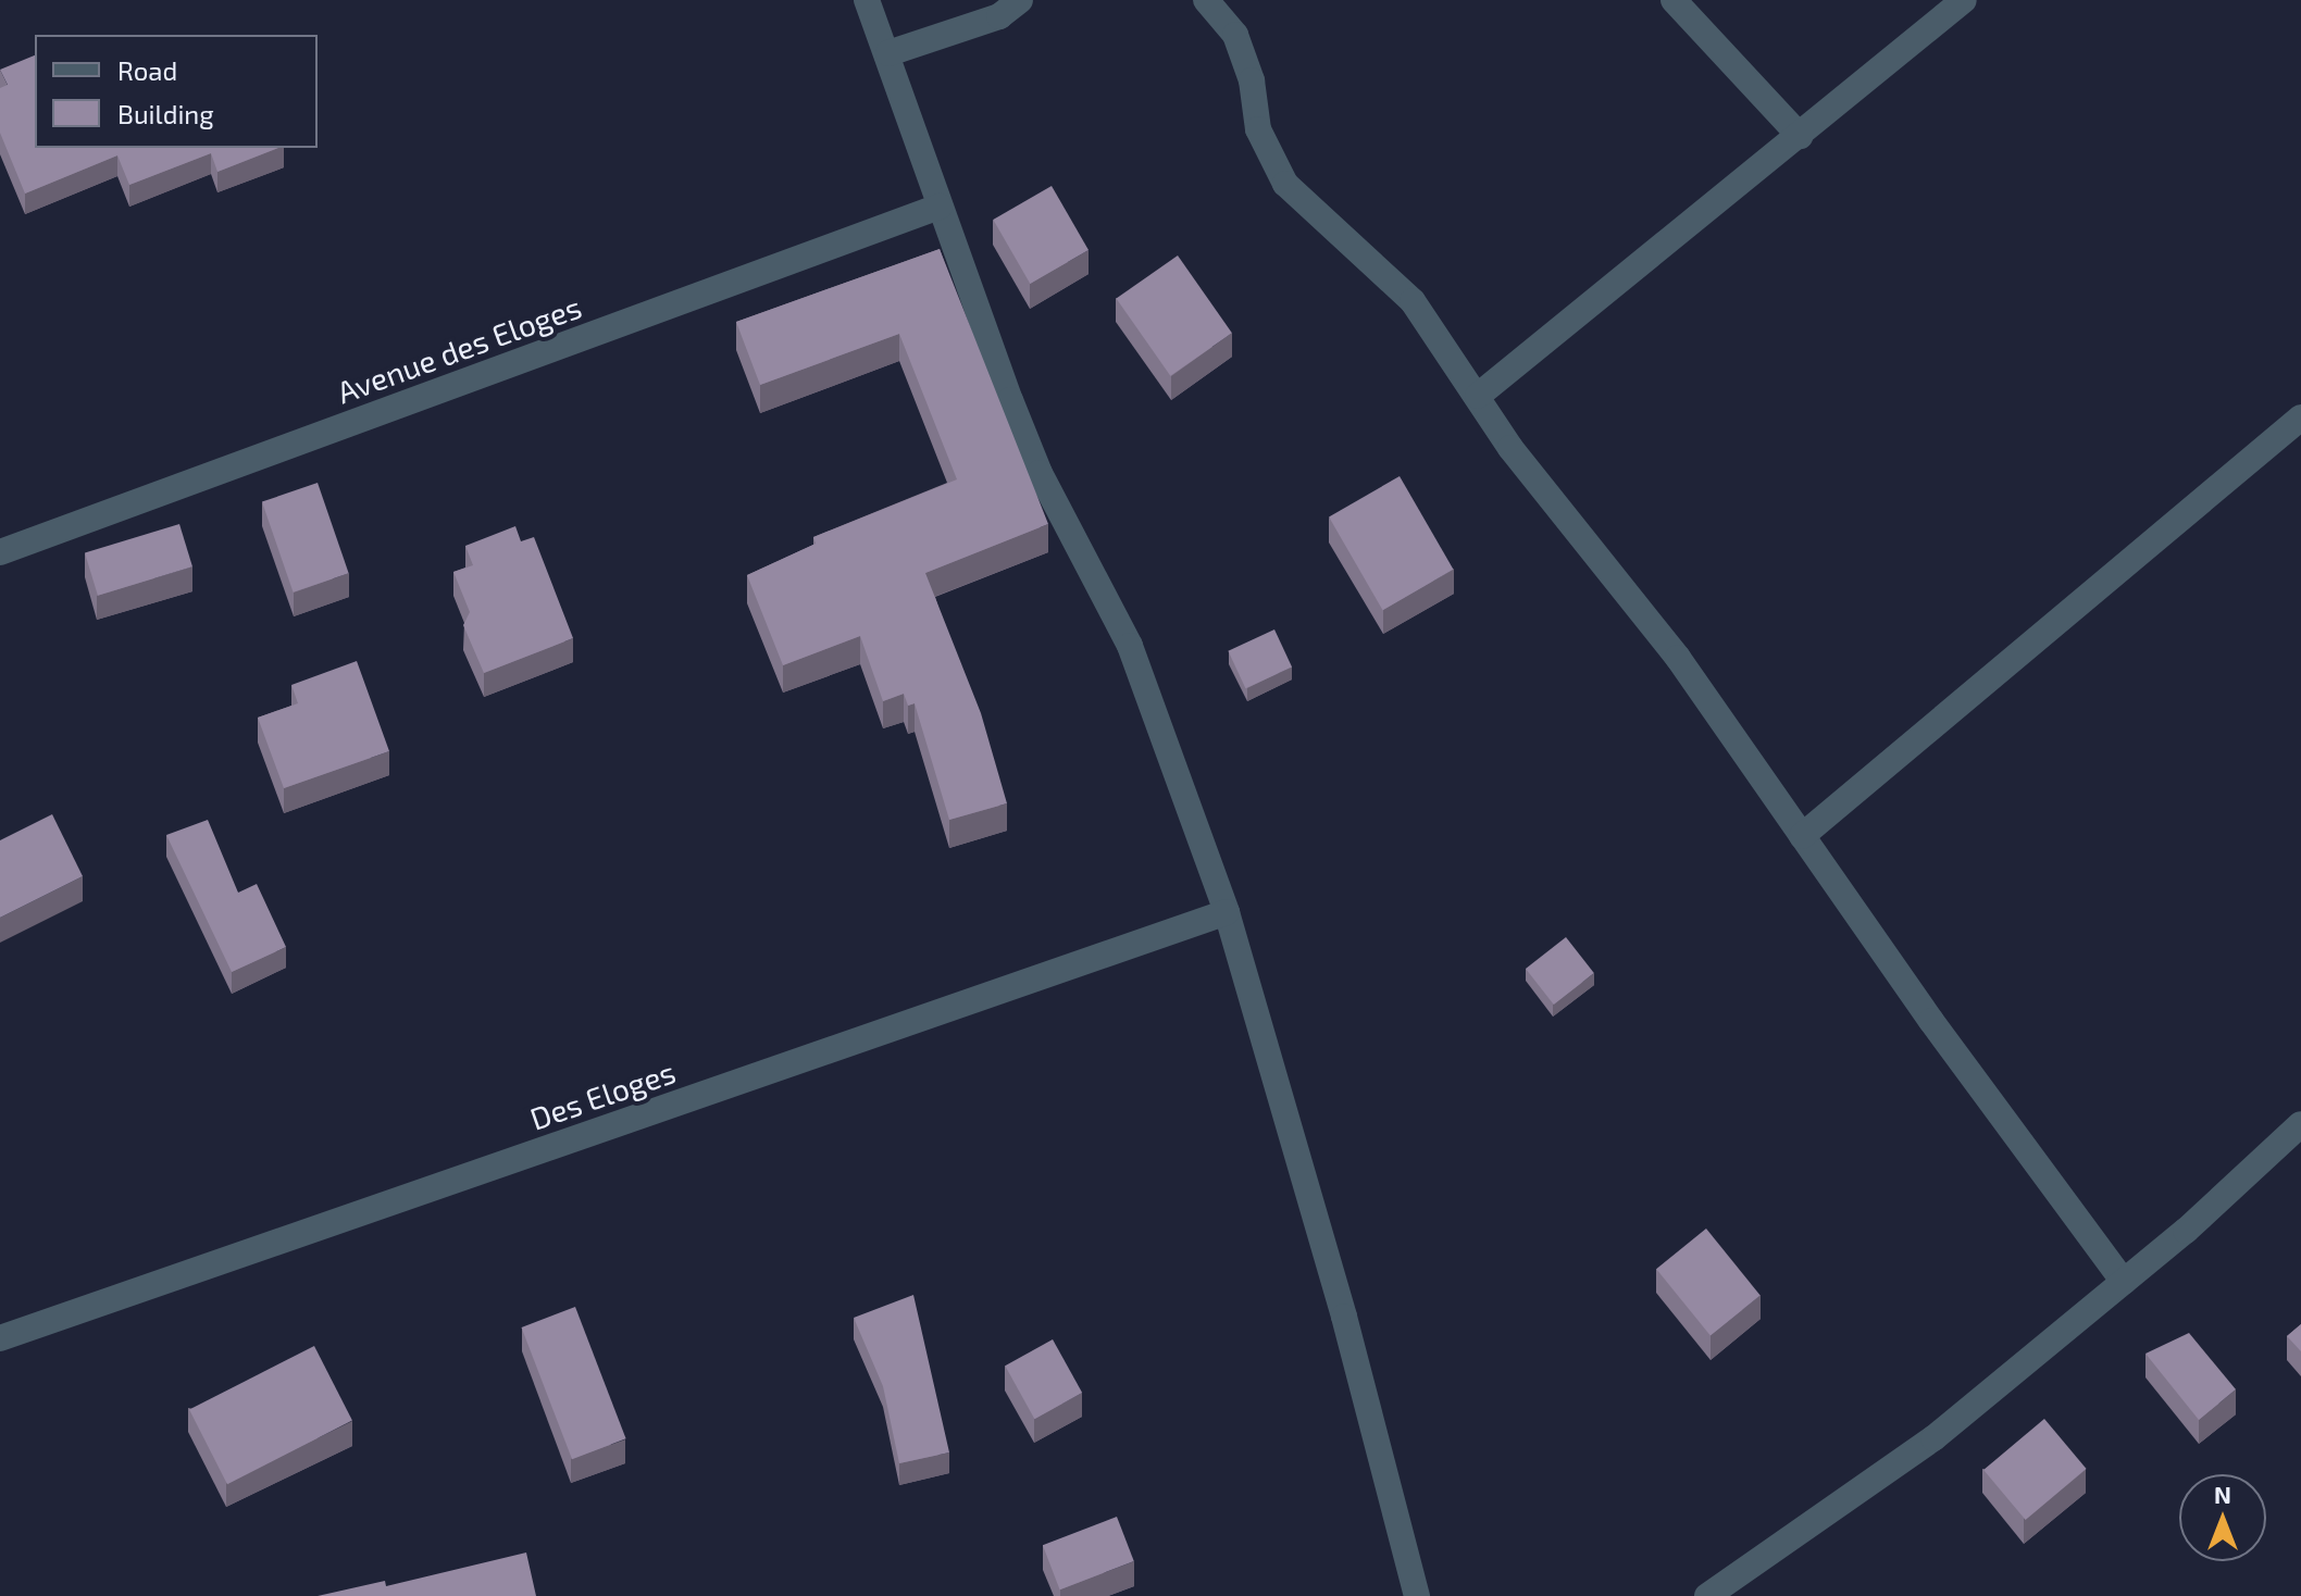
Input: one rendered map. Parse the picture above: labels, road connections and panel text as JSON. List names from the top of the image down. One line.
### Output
{"streets":{"street":["Avenue des Eloges","Des Eloges"]},"legend":["Road","Building"],"north":"top"}
